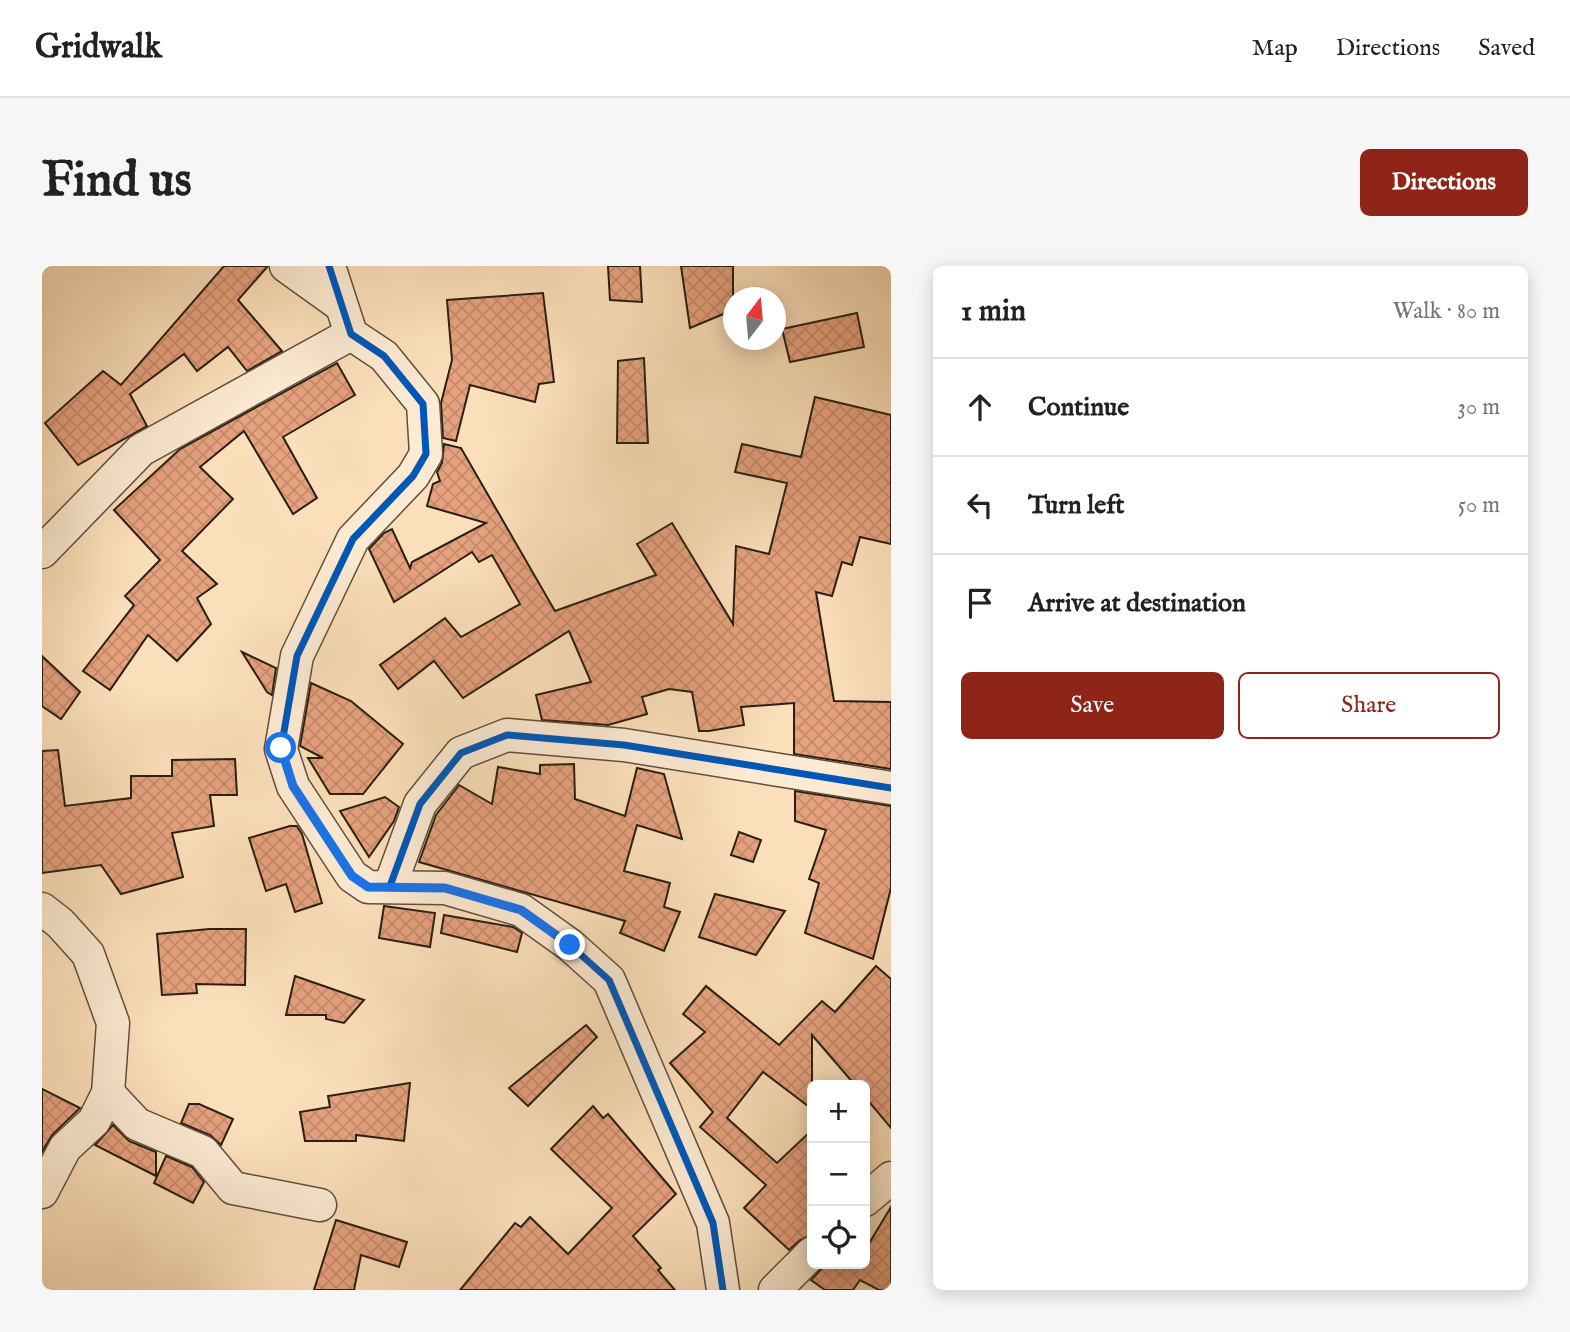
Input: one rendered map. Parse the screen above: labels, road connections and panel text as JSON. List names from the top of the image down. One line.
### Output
{"north":"top","page":{"header":"Gridwalk","nav":["Map","Directions","Saved"],"buttons":["Directions",["Save","Share"]],"title":"Find us","heading":["1 min","Walk · 80 m"],"list":[["Continue","30 m"],["Turn left","50 m"],"Arrive at destination"],"map_buttons":["+","−"]}}
